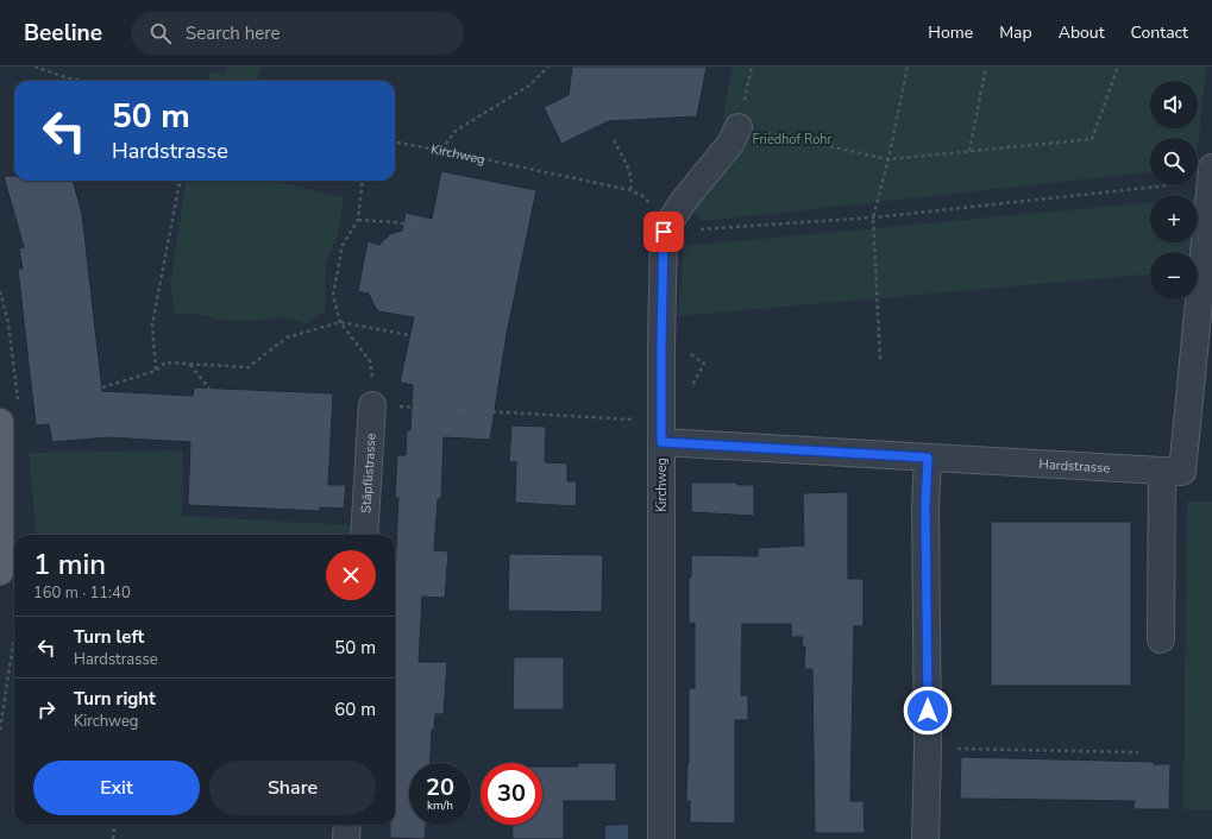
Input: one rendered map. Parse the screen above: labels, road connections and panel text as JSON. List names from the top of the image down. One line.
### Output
{"streets":{"street":["Kirchweg","Hardstrasse","Stäpflistrasse"]},"crossings":[["Kirchweg","Hardstrasse"]],"parks":["Friedhof Rohr"],"page":{"header":"Beeline","search":"Search here","nav":["Home","Map","About","Contact"],"map_buttons":["+","−"],"turn":["50 m","Hardstrasse"],"heading":["1 min","160 m · 11:40"],"list":[{"name":"Turn left","note":"Hardstrasse","value":"50 m"},{"name":"Turn right","note":"Kirchweg","value":"60 m"}],"buttons":["Exit","Share"],"speed":"20 km/h","limit":"30"}}
